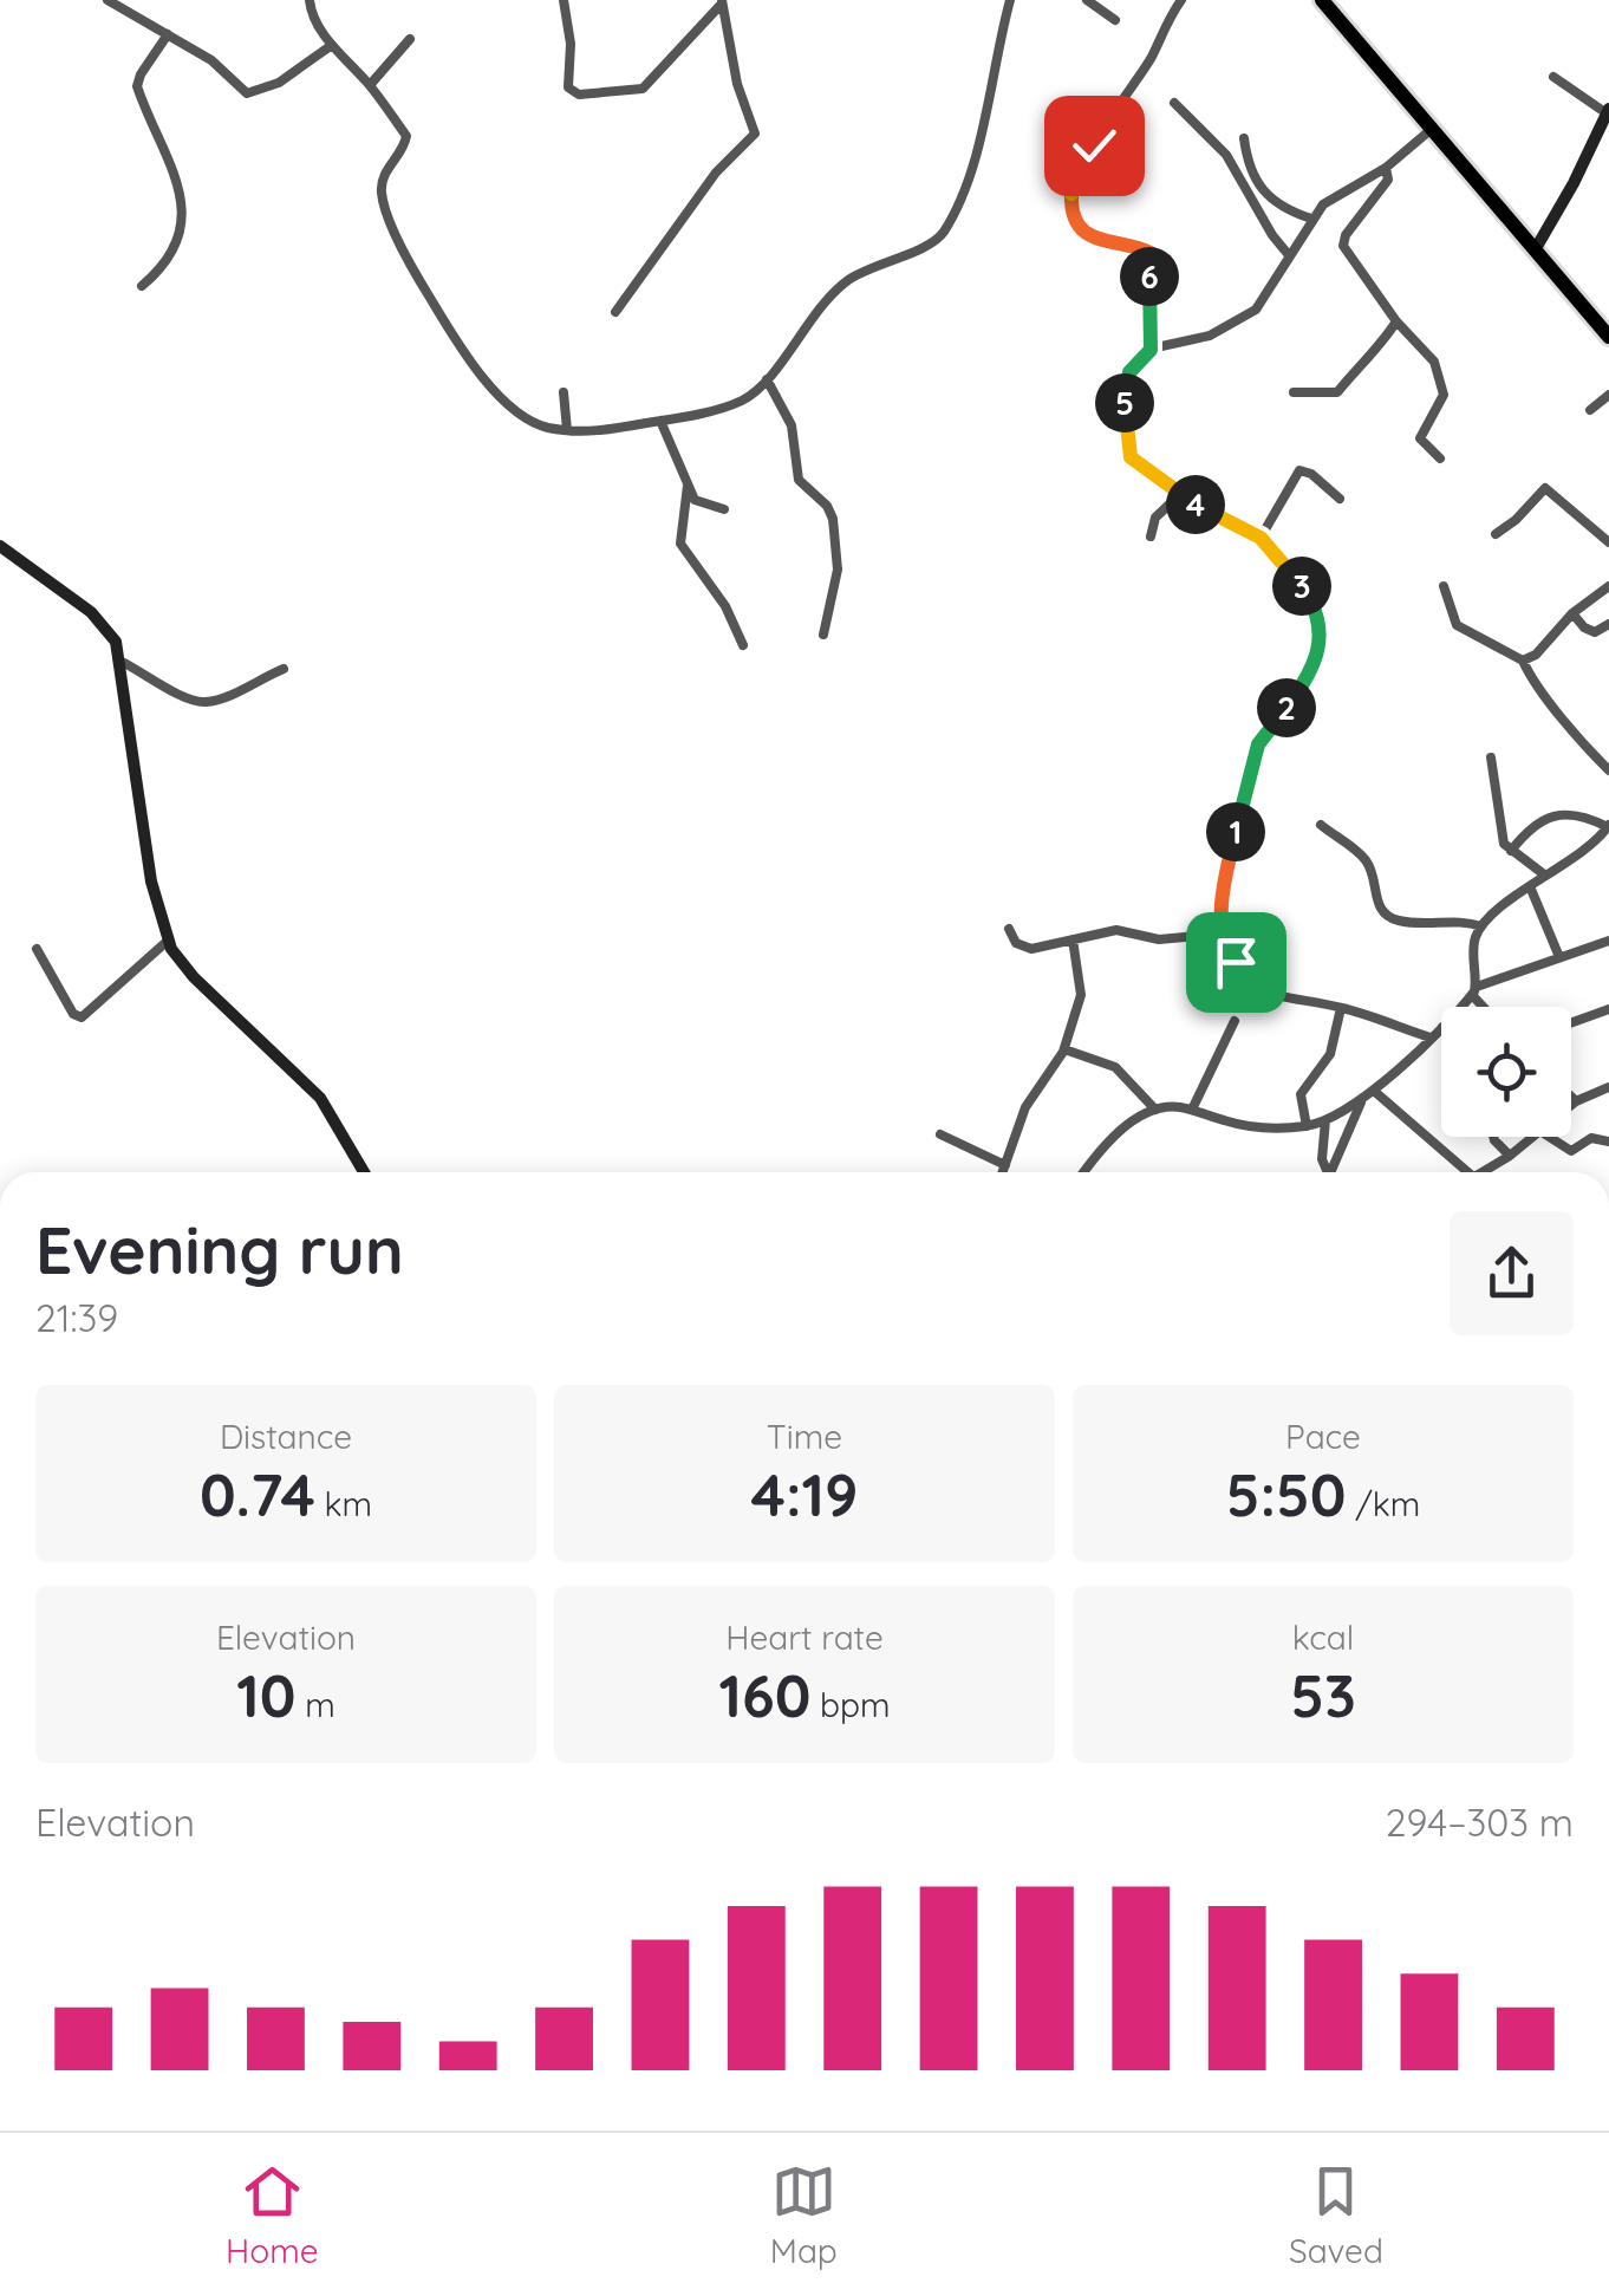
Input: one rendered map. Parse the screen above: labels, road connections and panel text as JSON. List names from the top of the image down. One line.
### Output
{"page":{"pins":["6","5","4","3","2","1"],"heading":["Evening run","21:39"],"stats":[["Distance","0.74 km"],["Time","4:19"],["Pace","5:50 /km"],["Elevation","10 m"],["Heart rate","160 bpm"],["kcal","53"]],"chart":["Elevation","294–303 m"],"tabs":["Home","Map","Saved"]}}
